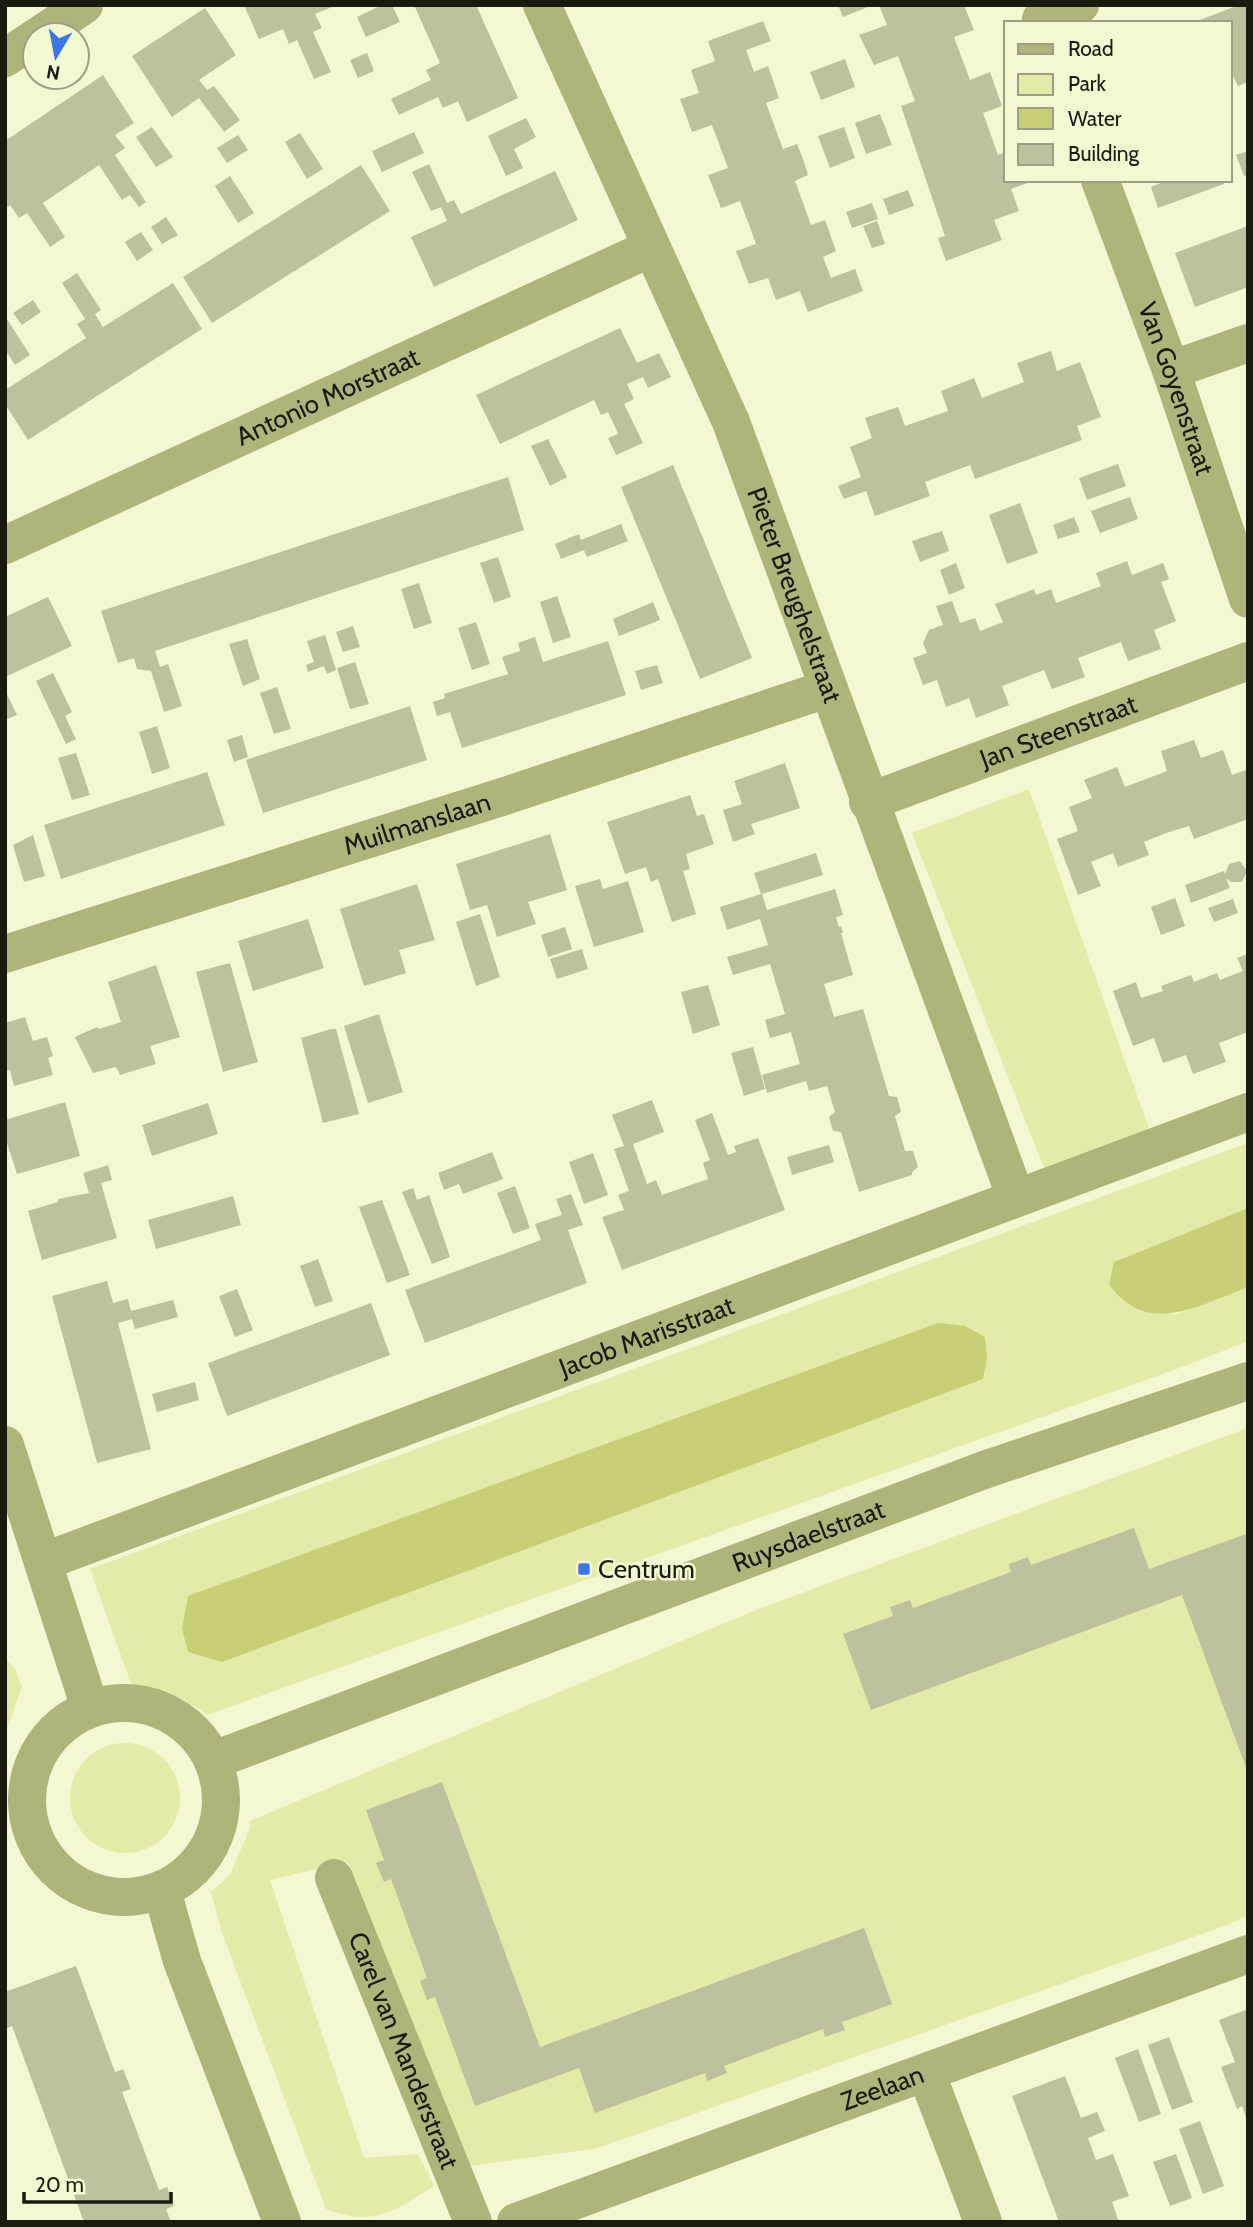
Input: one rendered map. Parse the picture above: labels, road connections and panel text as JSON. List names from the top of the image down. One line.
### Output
{"streets":{"street":["Van Goyenstraat","Antonio Morstraat","Pieter Breughelstraat","Jan Steenstraat","Muilmanslaan","Jacob Marisstraat","Ruysdaelstraat","Carel van Manderstraat","Zeelaan"]},"crossings":[["Antonio Morstraat","Pieter Breughelstraat"],["Pieter Breughelstraat","Jan Steenstraat"],["Pieter Breughelstraat","Muilmanslaan"],["Pieter Breughelstraat","Jacob Marisstraat"]],"places":{"transit":["Centrum"]},"legend":["Road","Park","Water","Building"],"scale_bar":"20 m","north":"bottom"}
